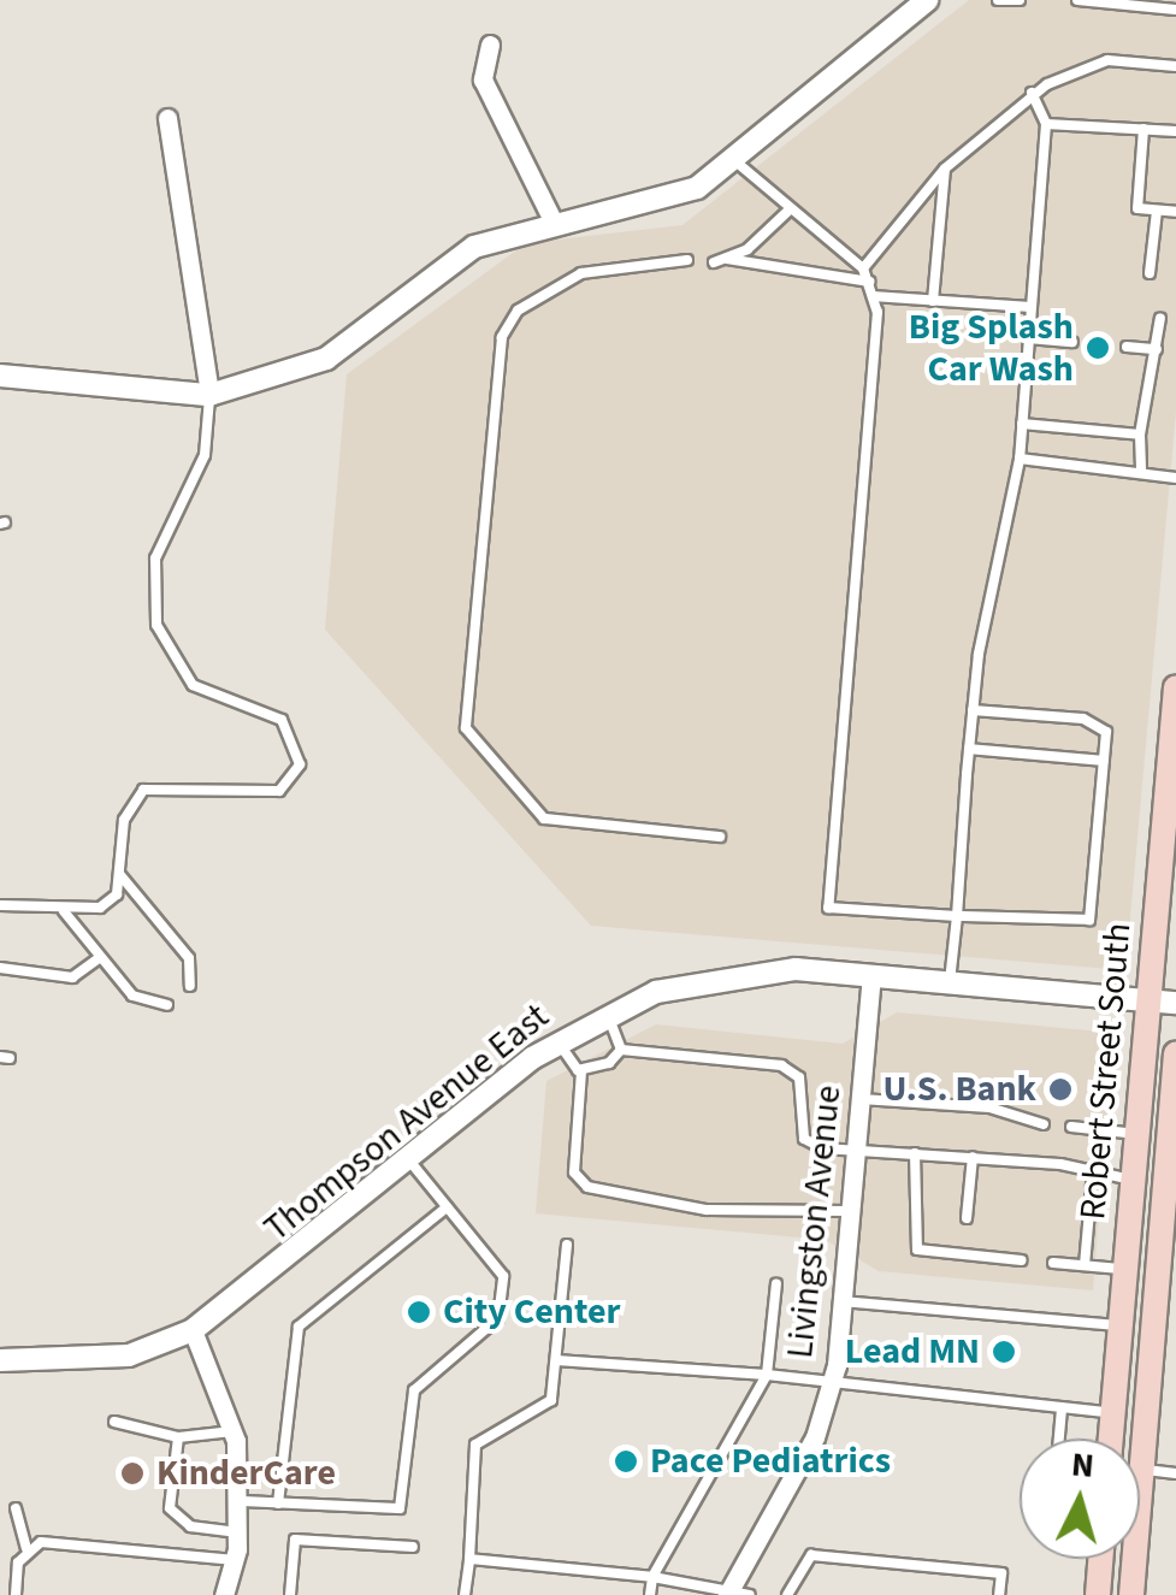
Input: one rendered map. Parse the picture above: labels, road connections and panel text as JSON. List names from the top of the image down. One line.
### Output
{"streets":{"main road":["Robert Street South"],"street":["Thompson Avenue East","Livingston Avenue"]},"crossings":[["Robert Street South","Thompson Avenue East"],["Thompson Avenue East","Livingston Avenue"]],"places":["Big Splash Car Wash","U.S. Bank","City Center","Lead MN","Pace Pediatrics","KinderCare"],"north":"top"}
